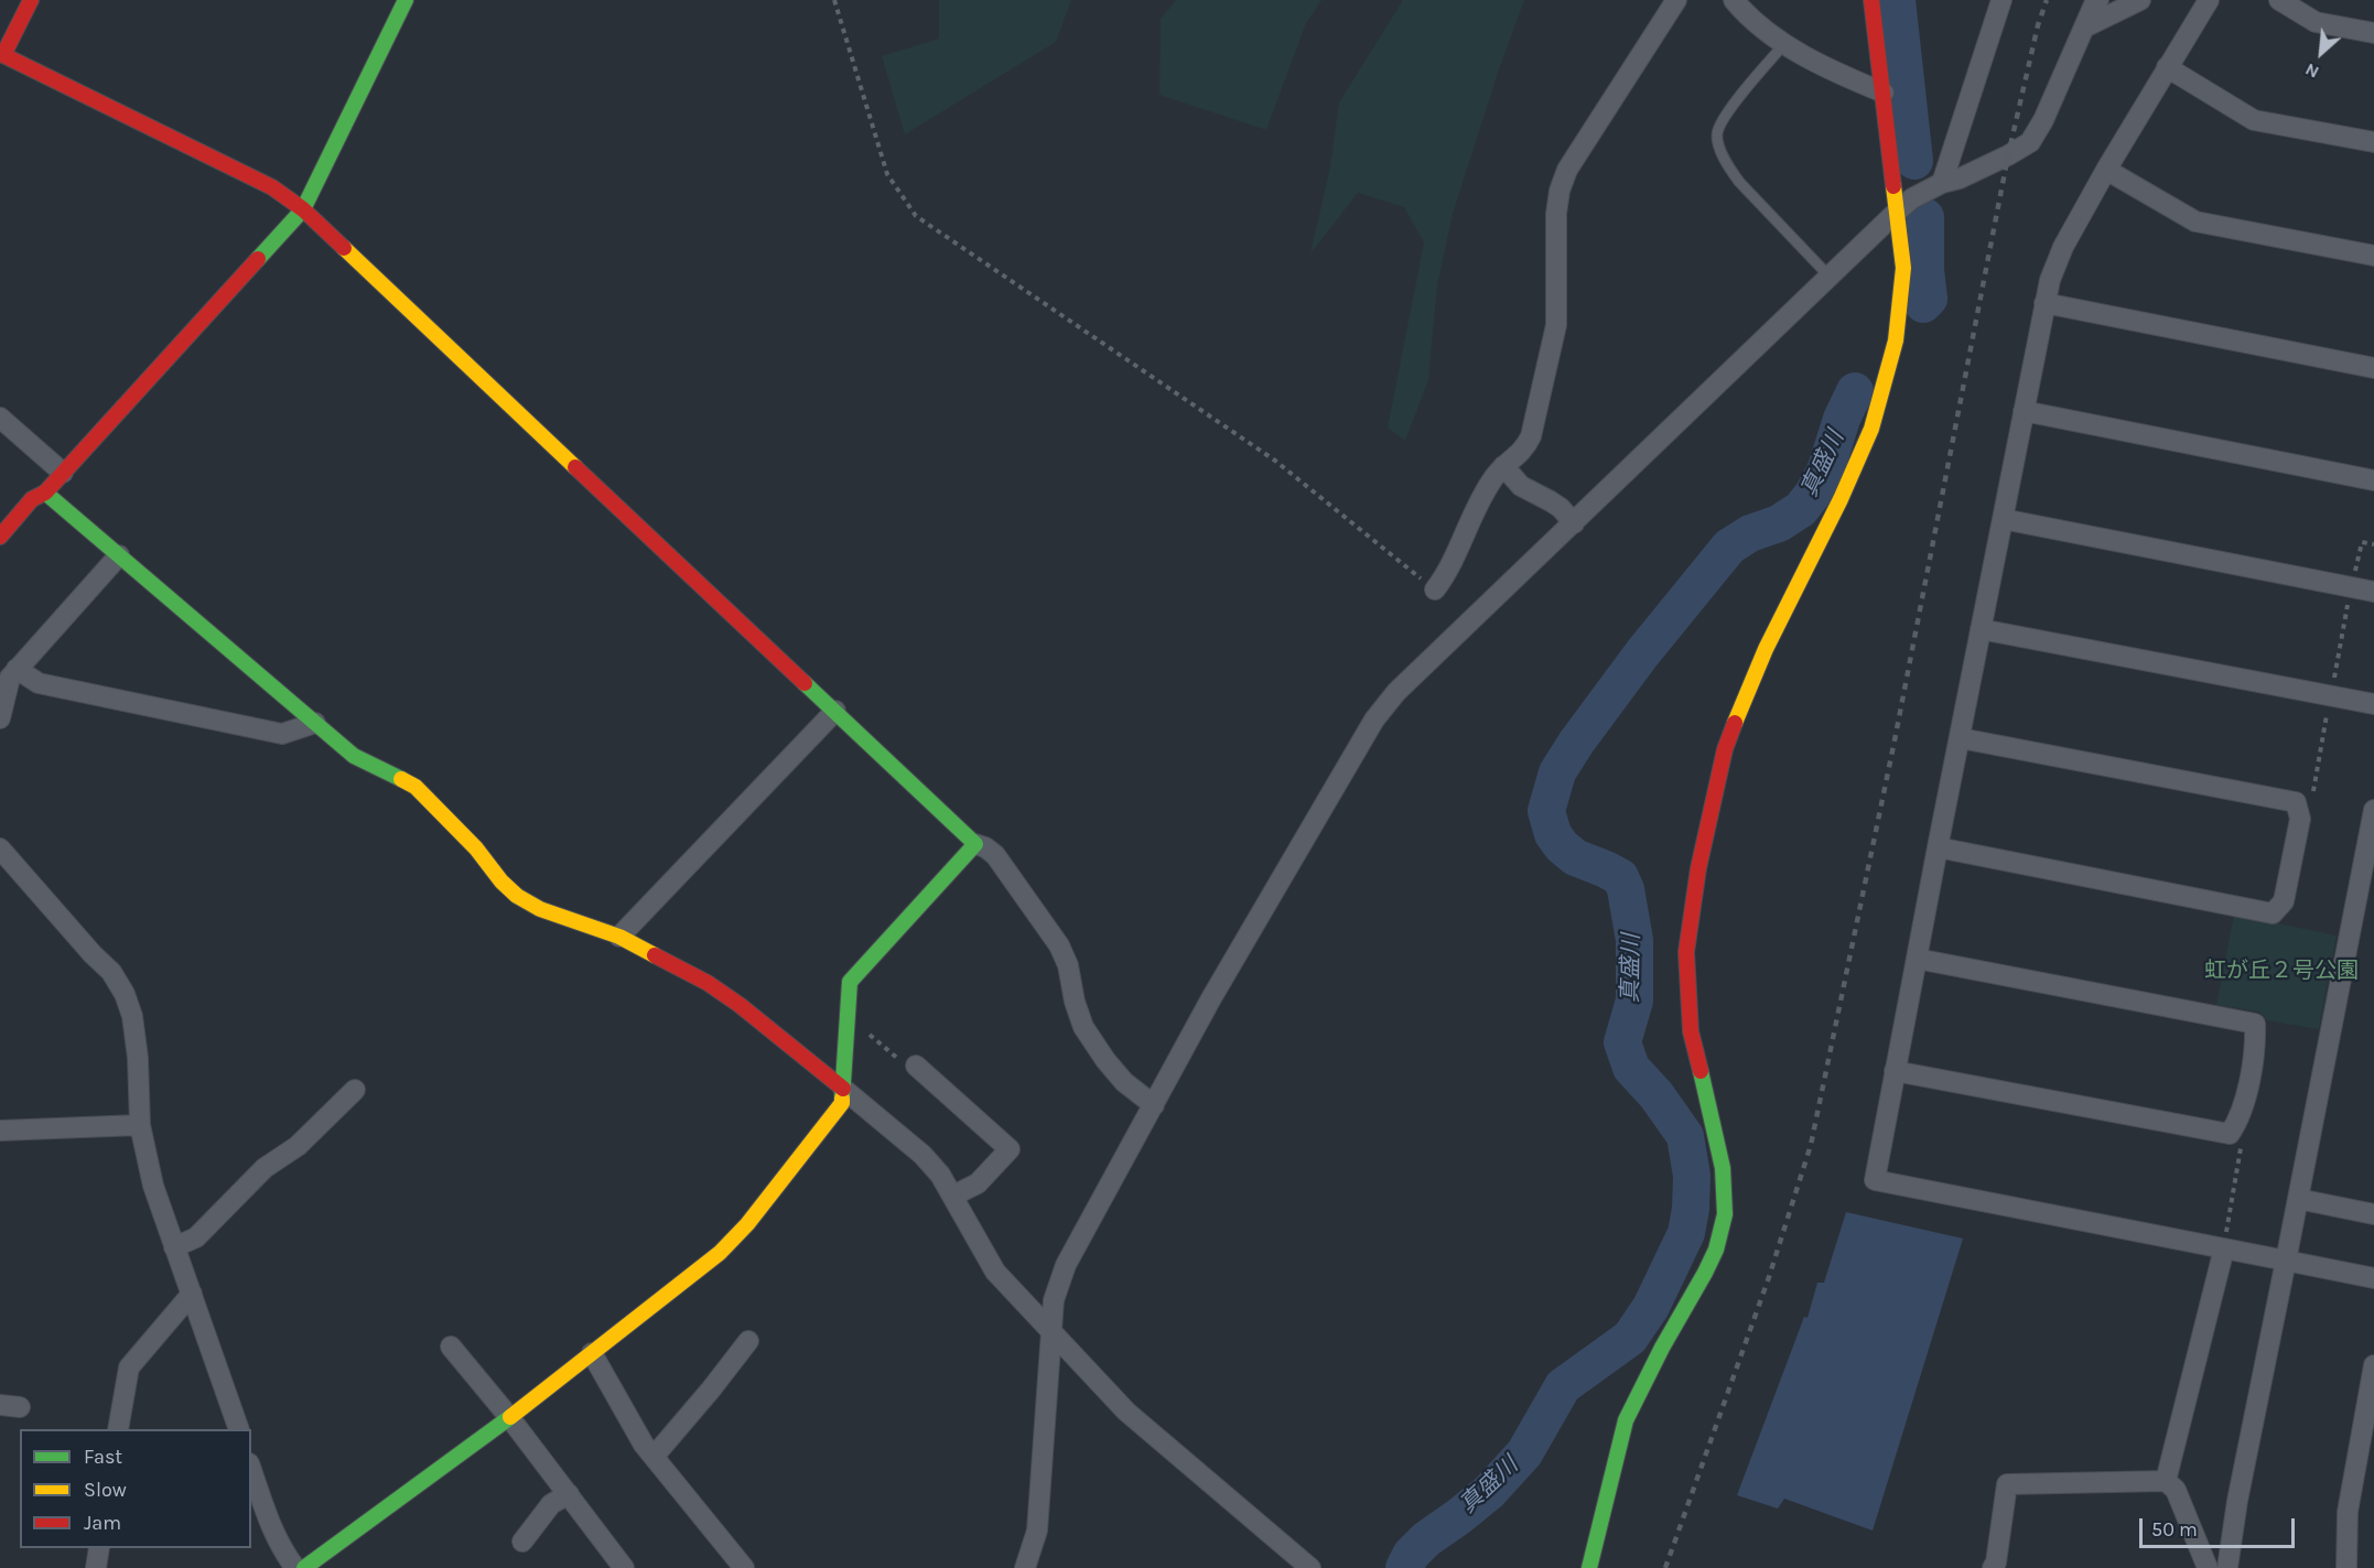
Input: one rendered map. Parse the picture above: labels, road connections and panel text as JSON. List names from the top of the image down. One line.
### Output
{"water":["真盛川"],"parks":["虹が丘２号公園"],"legend":["Fast","Slow","Jam"],"scale_bar":"50 m","north":"bottom left"}
